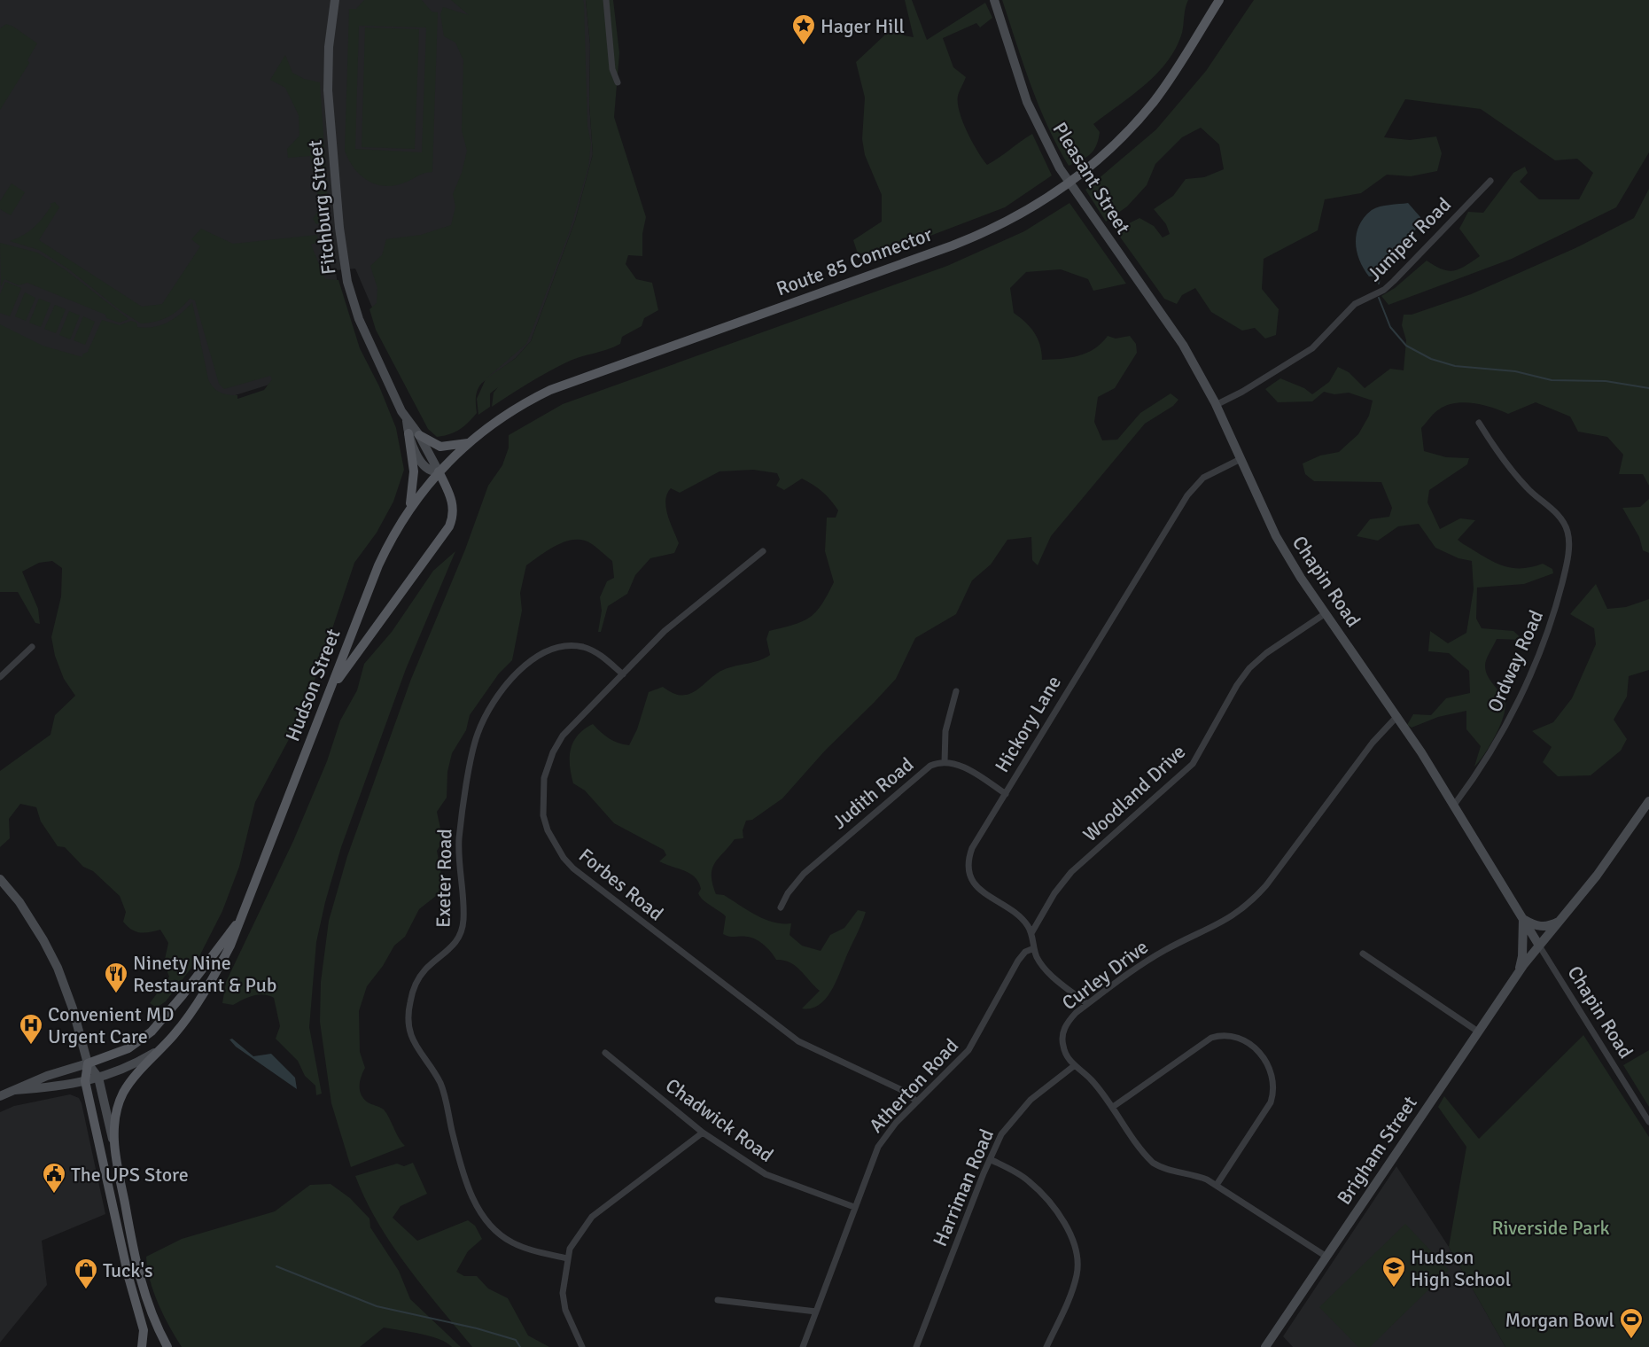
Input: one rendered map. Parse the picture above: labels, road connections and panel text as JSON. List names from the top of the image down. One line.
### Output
{"streets":{"main road":["Route 85 Connector","Hudson Street"],"street":["Pleasant Street","Fitchburg Street","Juniper Road","Chapin Road","Ordway Road","Hickory Lane","Judith Road","Woodland Drive","Exeter Road","Forbes Road","Curley Drive","Atherton Road","Chadwick Road","Brigham Street","Harriman Road"]},"crossings":[["Pleasant Street","Chapin Road"],["Juniper Road","Chapin Road"],["Route 85 Connector","Hudson Street"],["Chapin Road","Ordway Road"],["Chapin Road","Hickory Lane"],["Chapin Road","Woodland Drive"],["Chapin Road","Curley Drive"],["Chapin Road","Brigham Street"],["Hickory Lane","Judith Road"],["Hickory Lane","Woodland Drive"],["Exeter Road","Forbes Road"],["Forbes Road","Atherton Road"],["Curley Drive","Brigham Street"],["Curley Drive","Harriman Road"],["Atherton Road","Chadwick Road"]],"parks":["Riverside Park"],"places":{"place":["Hager Hill"],"restaurant":["Ninety Nine Restaurant & Pub"],"hospital":["Convenient MD Urgent Care"],"public building":["The UPS Store"],"school or university":["Hudson High School"],"shop":["Tuck's"],"sports":["Morgan Bowl"]}}
